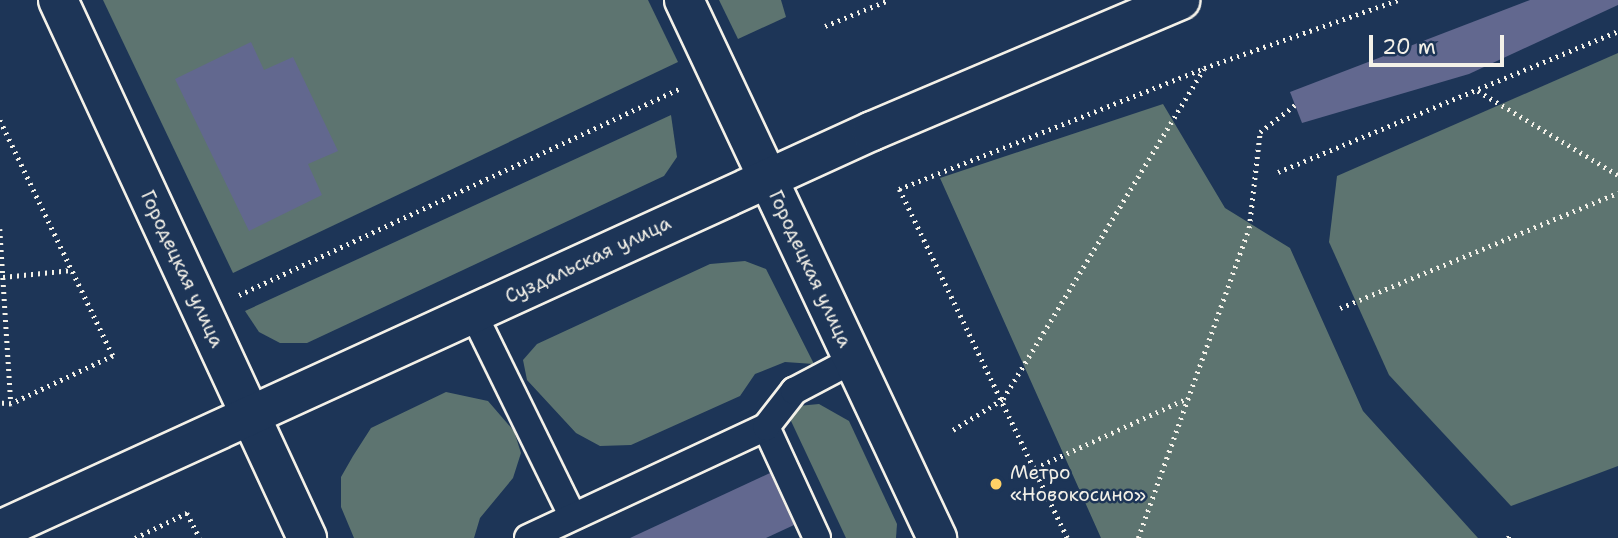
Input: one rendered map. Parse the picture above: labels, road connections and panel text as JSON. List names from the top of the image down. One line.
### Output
{"streets":{"street":["Суздальская улица","Городецкая улица"]},"crossings":[["Суздальская улица","Городецкая улица"]],"places":["Метро «Новокосино»"],"scale_bar":"20 m"}
